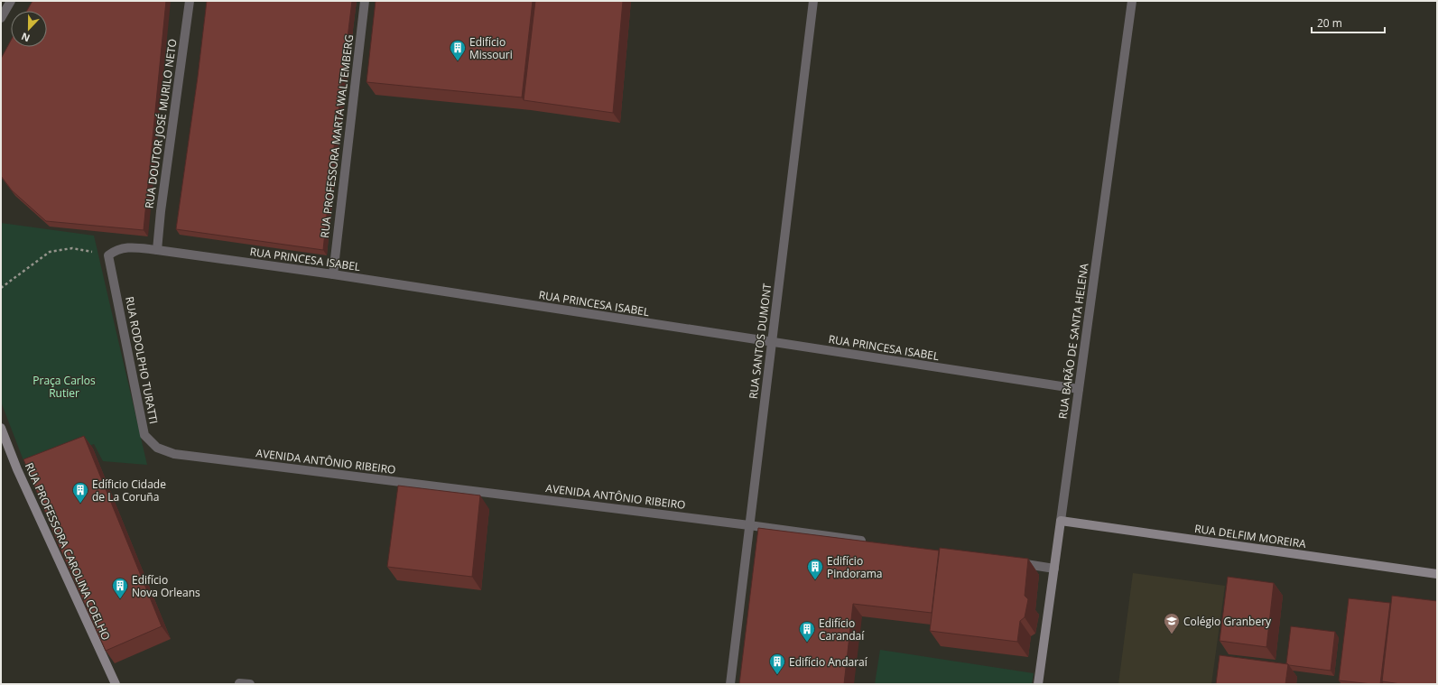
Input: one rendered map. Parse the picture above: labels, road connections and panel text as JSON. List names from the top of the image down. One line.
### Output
{"streets":{"street":["RUA DOUTOR JOSÉ MURILO NETO","RUA PROFESSORA MARTA WALTEMBERG","RUA PRINCESA ISABEL","RUA SANTOS DUMONT","RUA BARÃO DE SANTA HELENA","RUA RODOLPHO TURATTI","AVENIDA ANTÔNIO RIBEIRO","RUA DELFIM MOREIRA","RUA PROFESSORA CAROLINA COELHO"]},"crossings":[["RUA DOUTOR JOSÉ MURILO NETO","RUA PRINCESA ISABEL"],["RUA PROFESSORA MARTA WALTEMBERG","RUA PRINCESA ISABEL"],["RUA PRINCESA ISABEL","RUA SANTOS DUMONT"],["RUA PRINCESA ISABEL","RUA BARÃO DE SANTA HELENA"],["RUA PRINCESA ISABEL","RUA RODOLPHO TURATTI"],["RUA SANTOS DUMONT","AVENIDA ANTÔNIO RIBEIRO"],["RUA BARÃO DE SANTA HELENA","RUA DELFIM MOREIRA"],["RUA RODOLPHO TURATTI","AVENIDA ANTÔNIO RIBEIRO"]],"parks":["Praça Carlos Rutier"],"places":{"building":["Edifício Missouri","Edíficio Cidade de La Coruña","Edifício Pindorama","Edifício Nova Orleans","Edifício Carandaí","Edifício Andaraí"],"school or university":["Colégio Granbery"]},"scale_bar":"20 m","north":"bottom"}
